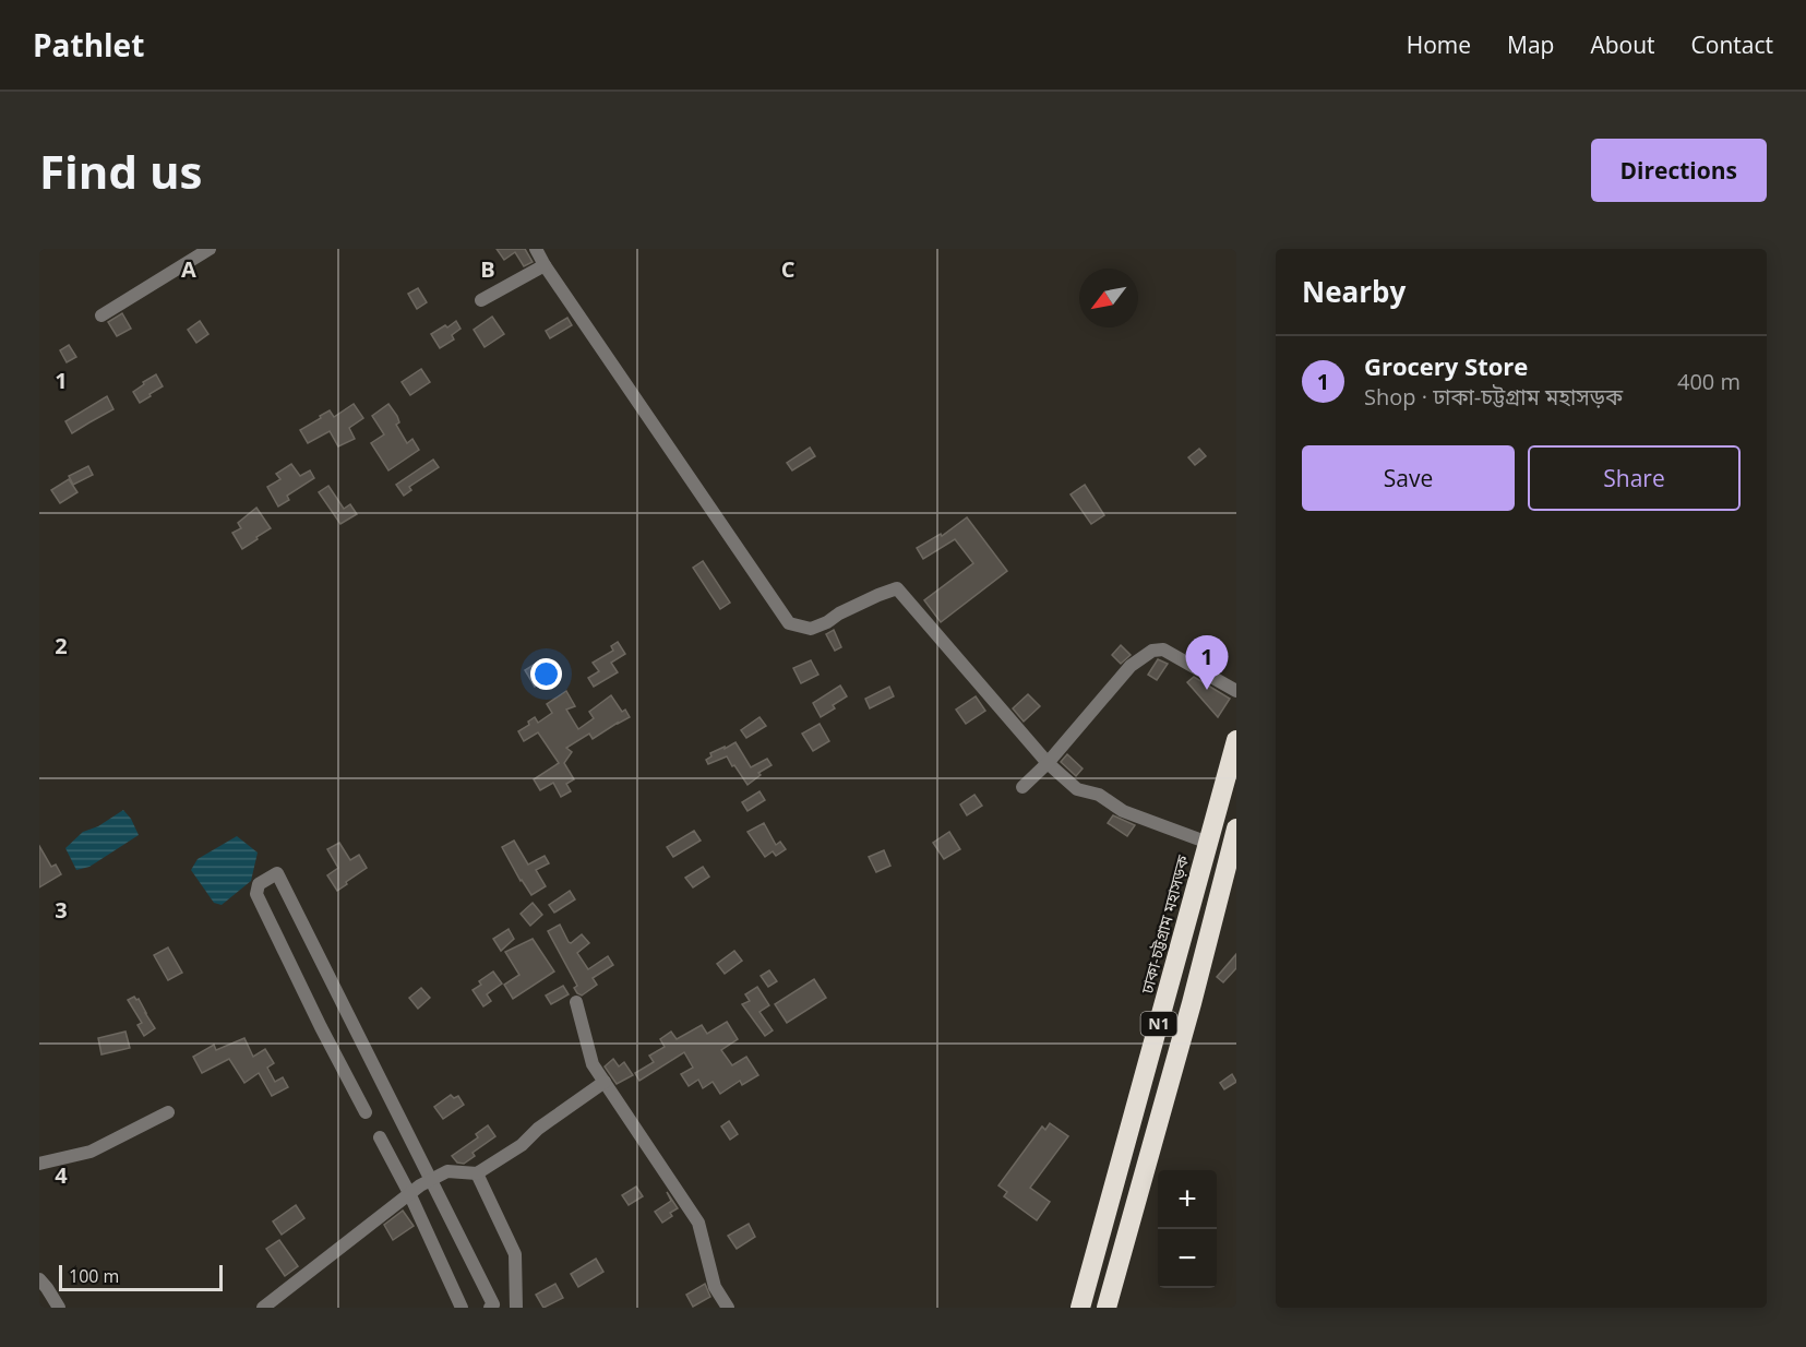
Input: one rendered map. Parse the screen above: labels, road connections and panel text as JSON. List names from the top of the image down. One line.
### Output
{"streets":{"highway":["ঢাকা-চট্টগ্রাম মহাসড়ক","N1"]},"scale_bar":"100 m","north":"bottom left","page":{"header":"Pathlet","nav":["Home","Map","About","Contact"],"buttons":["Directions",["Save","Share"]],"title":"Find us","heading":"Nearby","list":[{"mark":"1","name":"Grocery Store","note":"Shop · ঢাকা-চট্টগ্রাম মহাসড়ক","value":"400 m"}],"pins":"1","map_buttons":["+","−"],"scale":"100 m"},"grid":{"columns":["A","B","C"],"rows":["1","2","3","4"]}}
